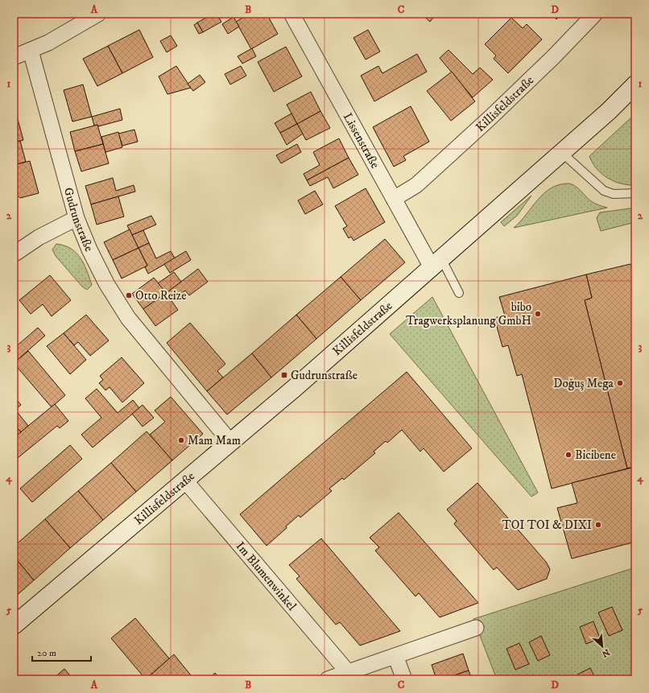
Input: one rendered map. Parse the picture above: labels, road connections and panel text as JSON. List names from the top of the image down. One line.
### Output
{"streets":{"main road":["Killisfeldstraße"],"street":["Lissenstraße","Gudrunstraße","Im Blumenwinkel"]},"crossings":[["Killisfeldstraße","Lissenstraße"],["Killisfeldstraße","Gudrunstraße"],["Killisfeldstraße","Im Blumenwinkel"]],"places":{"other":["Otto Reize","bibo Tragwerksplanung GmbH","Doğuş Mega","Mam Mam","Bicibene","TOI TOI & DIXI"],"transit":["Gudrunstraße"]},"scale_bar":"20 m","north":"bottom right","grid":{"columns":["A","B","C","D"],"rows":["1","2","3","4","5"]}}
